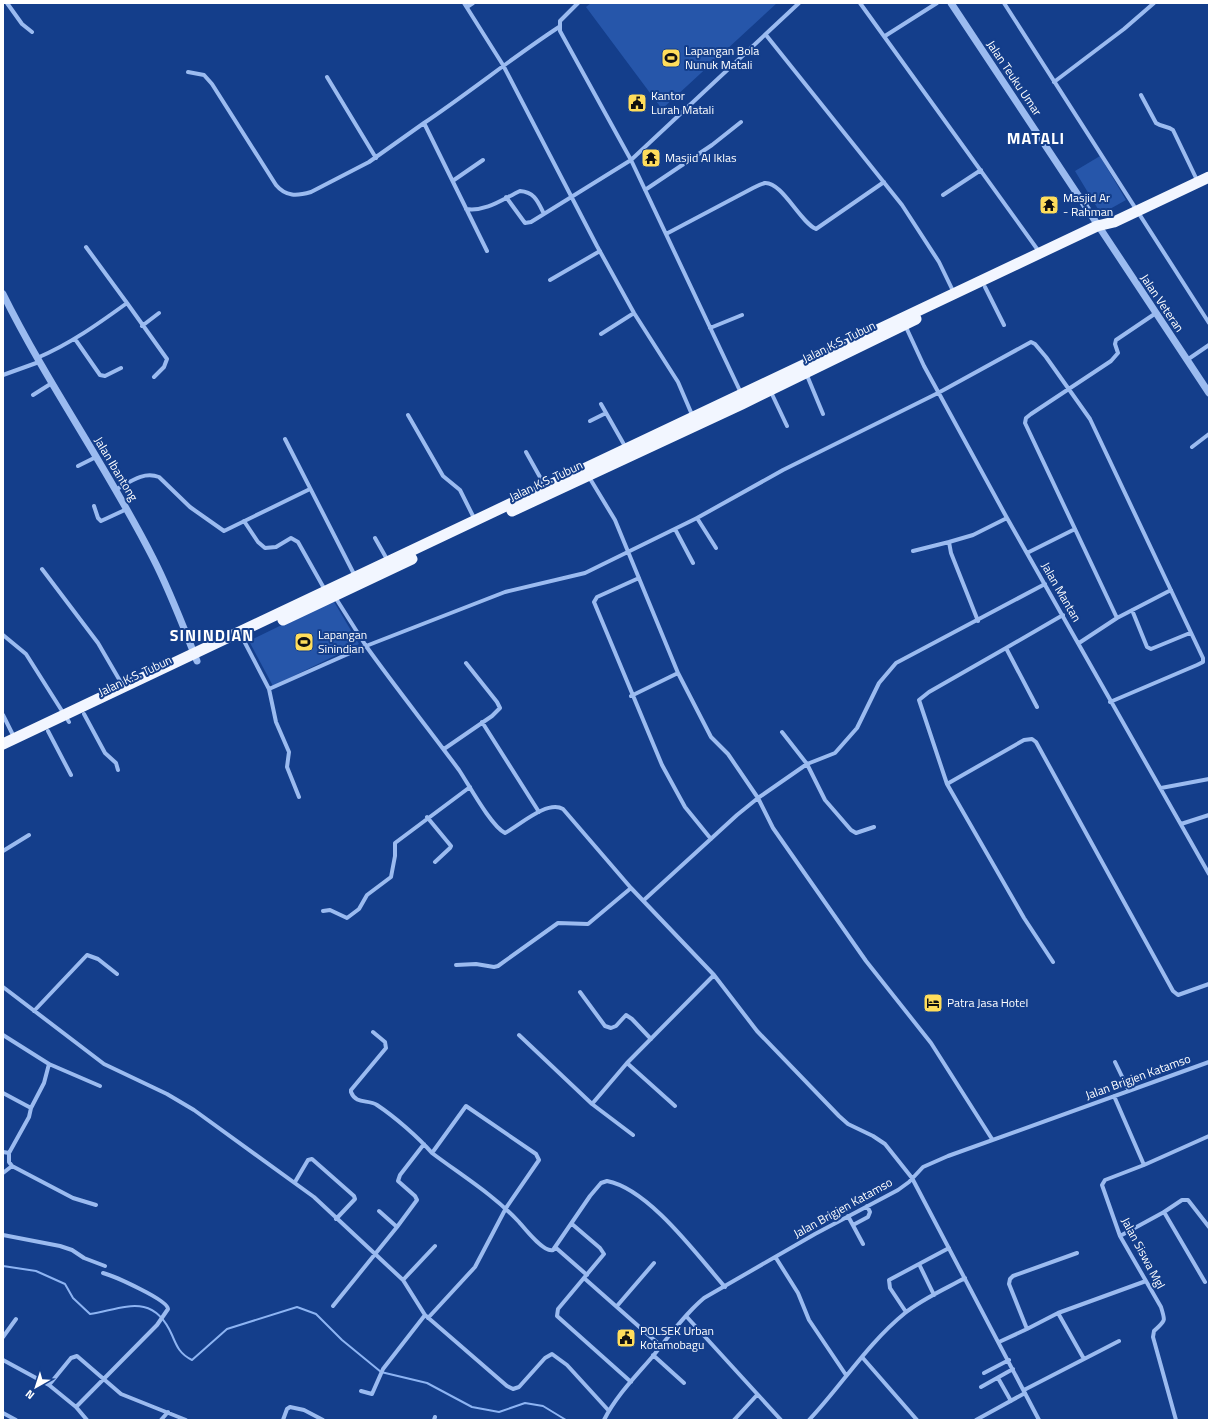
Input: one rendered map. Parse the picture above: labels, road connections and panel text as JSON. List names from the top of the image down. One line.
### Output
{"streets":{"highway":["Jalan K.S. Tubun"],"street":["Jalan Teuku Umar","Jalan Veteran","Jalan Ibantong","Jalan Mantan","Jalan Brigjen Katamso","Jalan Siswa Mgl"]},"crossings":[["Jalan Teuku Umar","Jalan Veteran"],["Jalan Teuku Umar","Jalan K.S. Tubun"],["Jalan Veteran","Jalan K.S. Tubun"],["Jalan K.S. Tubun","Jalan Ibantong"],["Jalan K.S. Tubun","Jalan Mantan"]],"districts":["MATALI","SININDIAN"],"places":{"sports":["Lapangan Bola Nunuk Matali","Lapangan Sinindian"],"public building":["Kantor Lurah Matali","POLSEK Urban Kotamobagu"],"temple":["Masjid Al Iklas","Masjid Ar - Rahman"],"hotel":["Patra Jasa Hotel"]},"north":"bottom left"}
